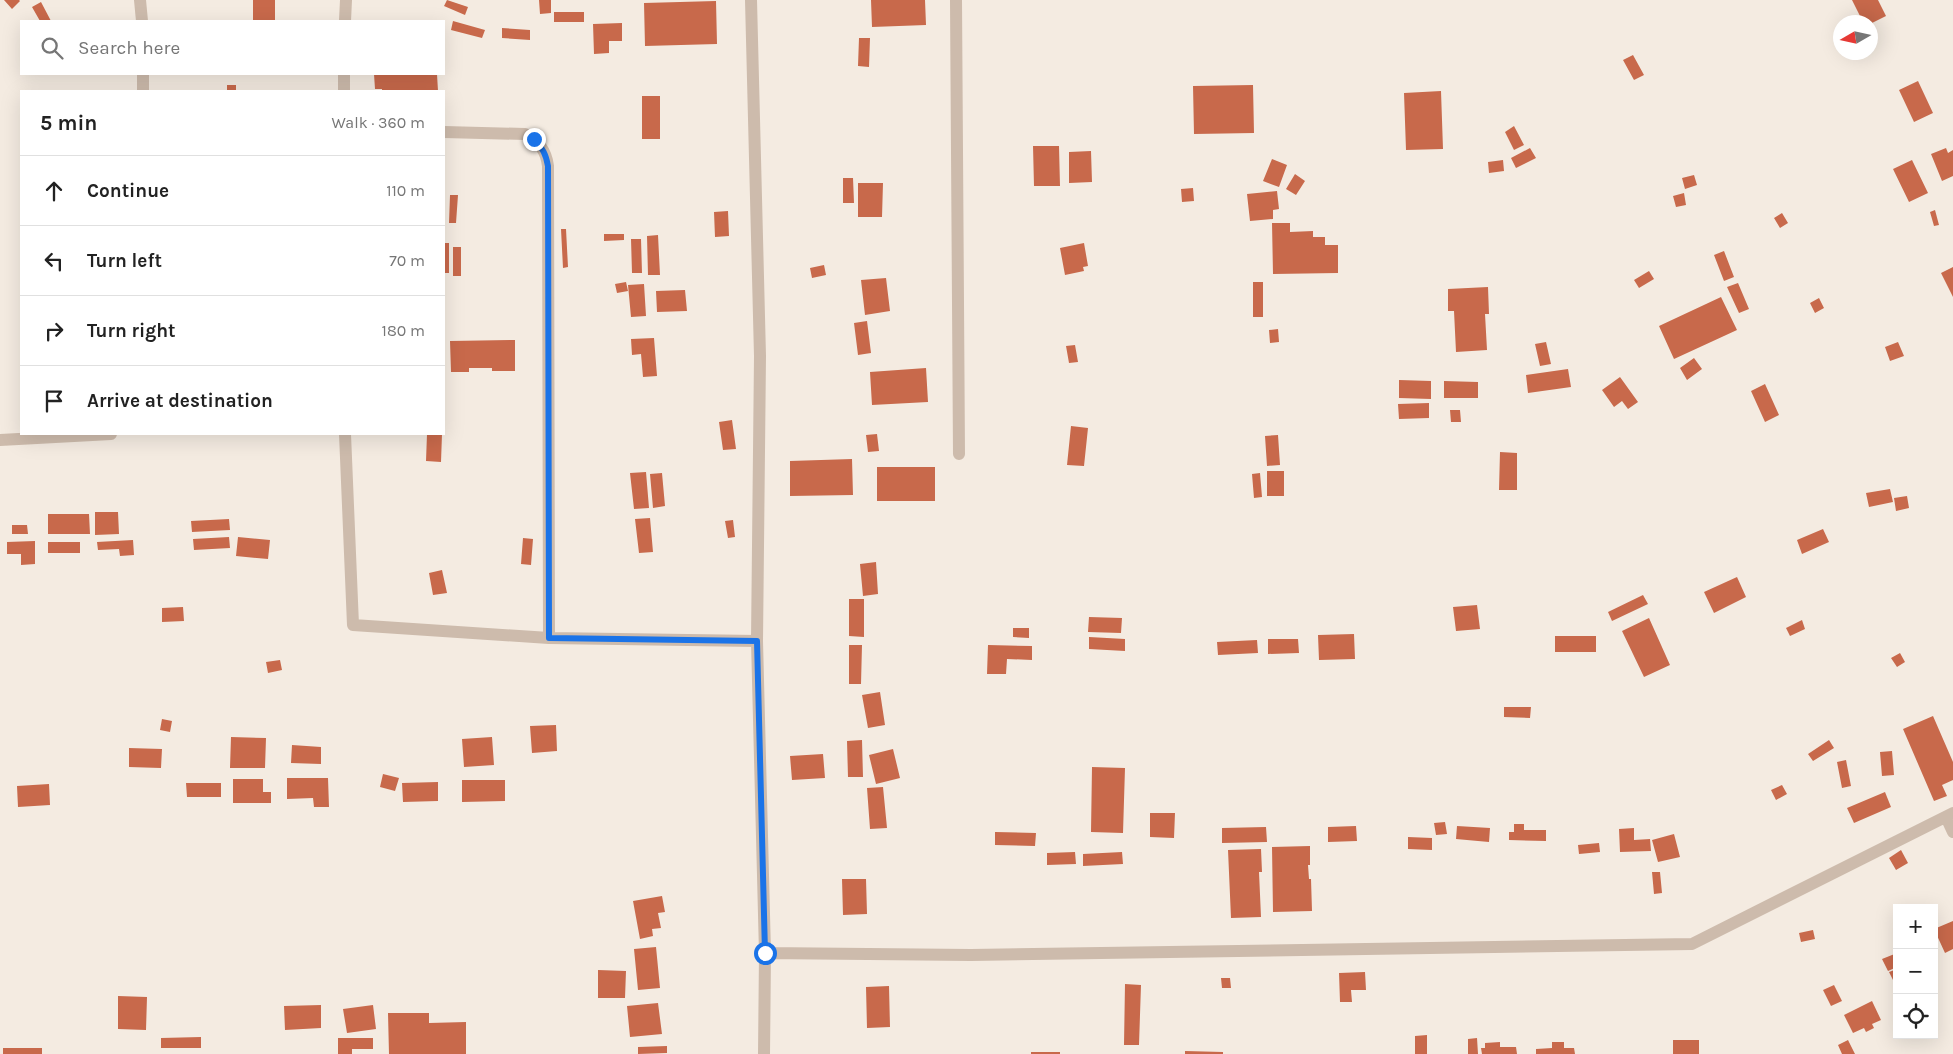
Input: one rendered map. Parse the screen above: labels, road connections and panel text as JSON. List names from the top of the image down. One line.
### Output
{"north":"left","page":{"search":"Search here","heading":["5 min","Walk · 360 m"],"list":[["Continue","110 m"],["Turn left","70 m"],["Turn right","180 m"],"Arrive at destination"],"map_buttons":["+","−"]}}
